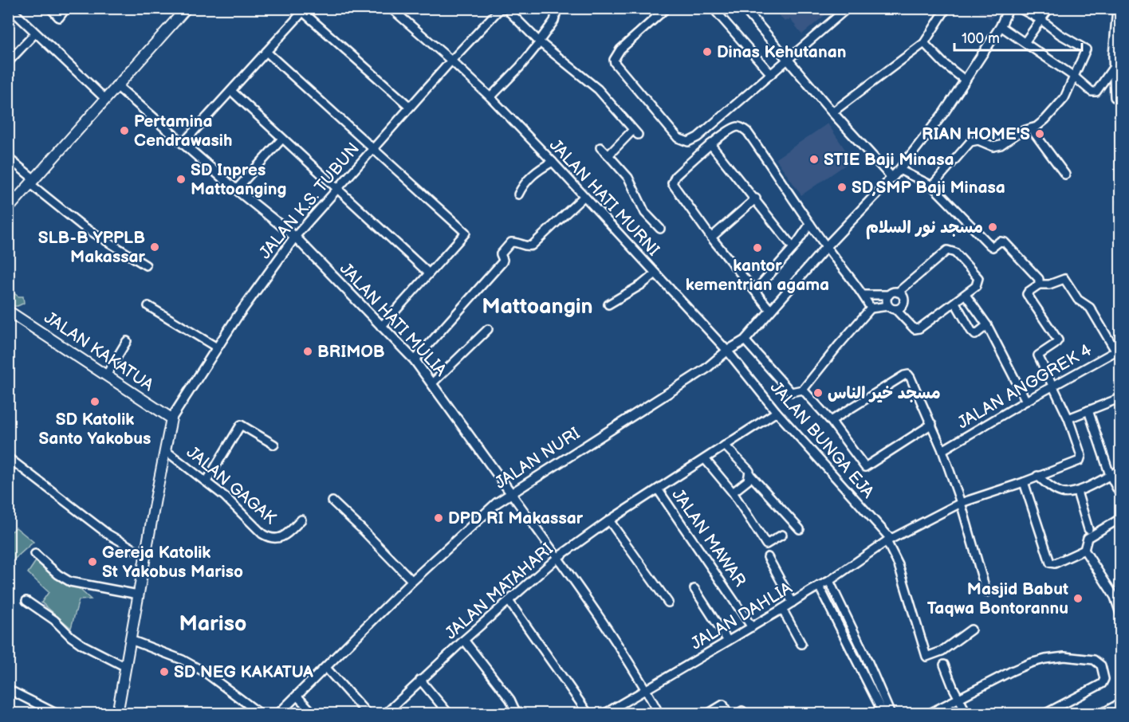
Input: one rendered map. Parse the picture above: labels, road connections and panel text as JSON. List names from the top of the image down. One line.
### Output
{"streets":{"main road":["JALAN KAKATUA","JALAN GAGAK"],"street":["JALAN HATI MURNI","JALAN K.S. TUBUN","JALAN HATI MULIA","JALAN ANGGREK 4","JALAN BUNGA EJA","JALAN NURI","JALAN MAWAR","JALAN MATAHARI","JALAN DAHLIA"]},"crossings":[["JALAN HATI MURNI","JALAN K.S. TUBUN"],["JALAN HATI MURNI","JALAN BUNGA EJA"],["JALAN HATI MURNI","JALAN NURI"],["JALAN K.S. TUBUN","JALAN HATI MULIA"],["JALAN K.S. TUBUN","JALAN KAKATUA"],["JALAN K.S. TUBUN","JALAN GAGAK"],["JALAN HATI MULIA","JALAN NURI"],["JALAN HATI MULIA","JALAN MATAHARI"],["JALAN HATI MULIA","JALAN DAHLIA"],["JALAN KAKATUA","JALAN GAGAK"],["JALAN BUNGA EJA","JALAN NURI"],["JALAN BUNGA EJA","JALAN MATAHARI"],["JALAN BUNGA EJA","JALAN DAHLIA"],["JALAN MAWAR","JALAN MATAHARI"],["JALAN MAWAR","JALAN DAHLIA"]],"districts":["Mattoangin","Mariso"],"places":["Dinas Kehutanan","Pertamina Cendrawasih","RIAN HOME'S","STIE Baji Minasa","SD Inpres Mattoanging","SD,SMP Baji Minasa","مسجد نور السلام","SLB-B YPPLB Makassar","kantor kementrian agama","BRIMOB","مسجد خير الناس","SD Katolik Santo Yakobus","DPD RI Makassar","Gereja Katolik St Yakobus Mariso","Masjid Babut Taqwa Bontorannu","SD NEG KAKATUA"],"scale_bar":"100 m"}
